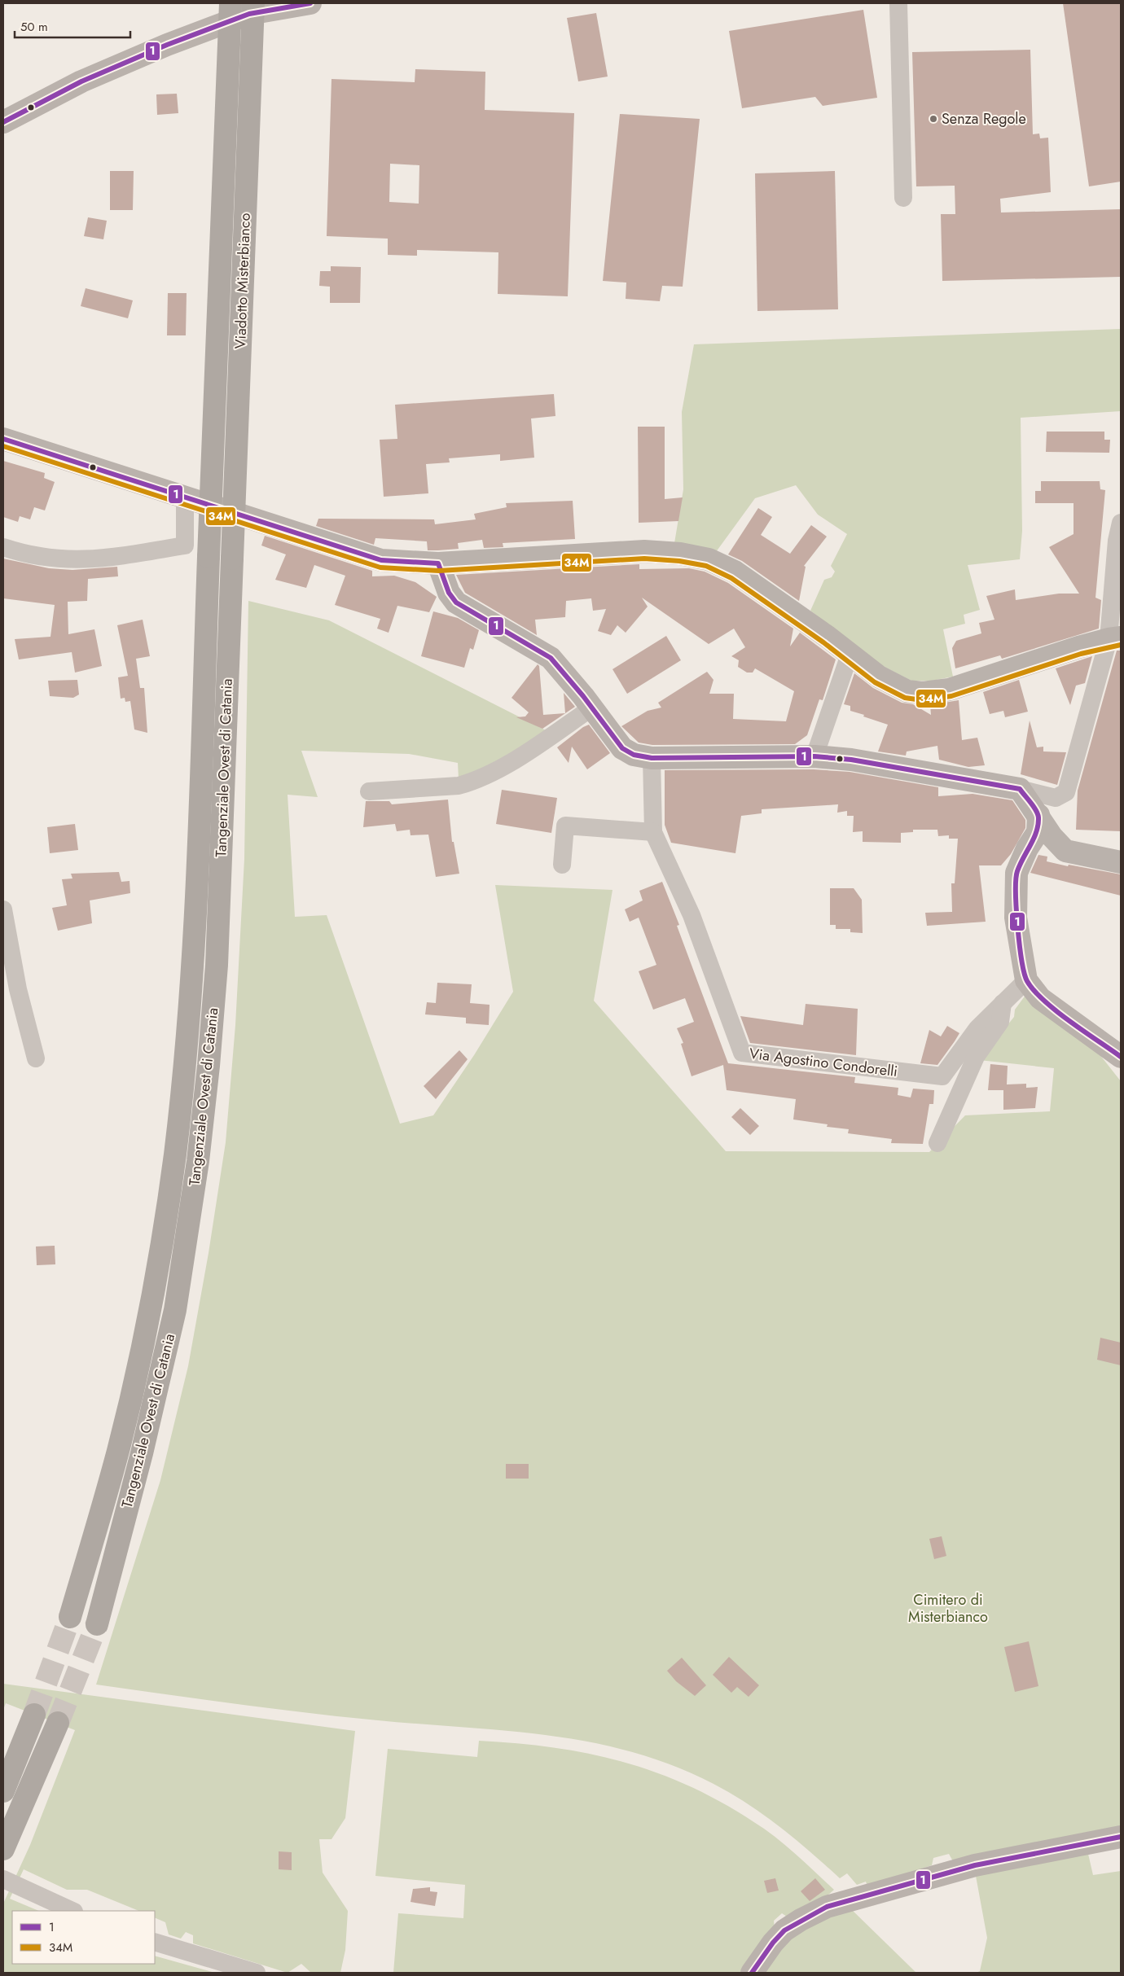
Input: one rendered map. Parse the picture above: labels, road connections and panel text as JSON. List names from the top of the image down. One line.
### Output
{"streets":{"highway":["Viadotto Misterbianco","Tangenziale Ovest di Catania"],"street":["Via Agostino Condorelli"]},"crossings":[["Viadotto Misterbianco","Tangenziale Ovest di Catania"]],"parks":["Cimitero di Misterbianco"],"places":["Senza Regole"],"lines":["transit line 1","transit line 34M"],"legend":["1","34M"],"scale_bar":"50 m"}
